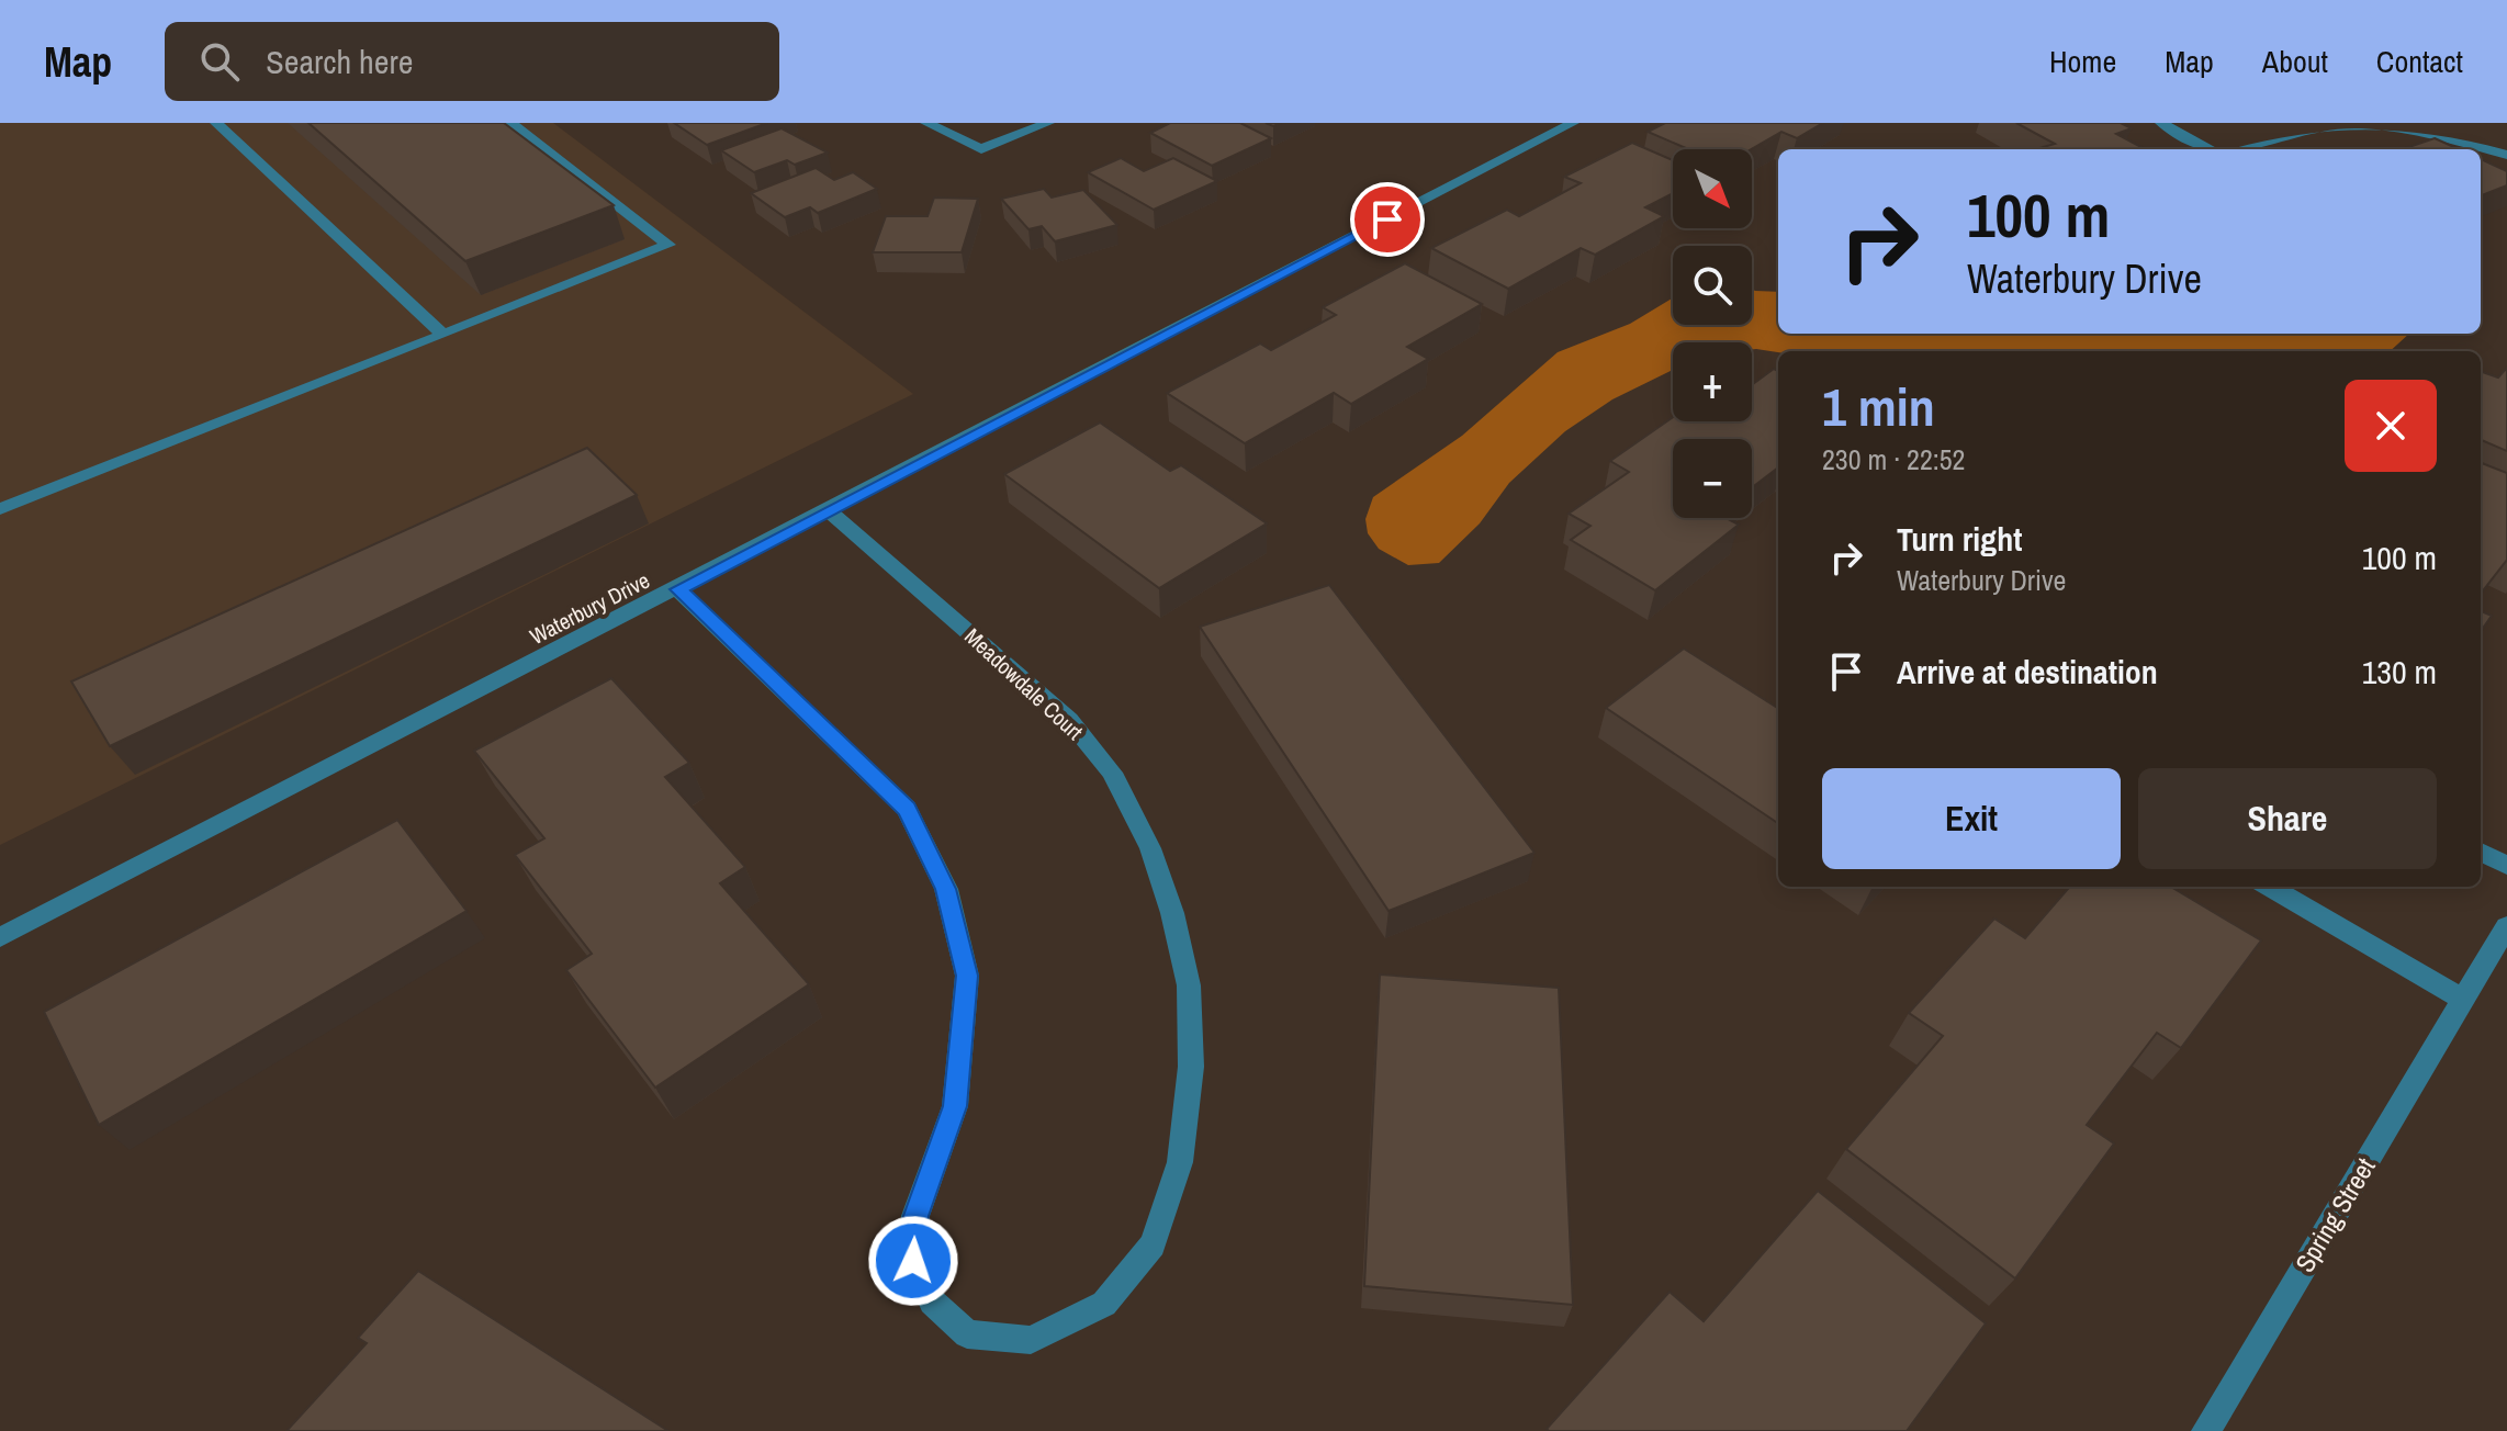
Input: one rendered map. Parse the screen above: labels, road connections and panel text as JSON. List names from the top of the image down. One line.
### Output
{"streets":{"street":["Waterbury Drive","Meadowdale Court","Spring Street"]},"crossings":[["Waterbury Drive","Meadowdale Court"]],"north":"bottom right","page":{"header":"Map","search":"Search here","nav":["Home","Map","About","Contact"],"map_buttons":["+","−"],"turn":["100 m","Waterbury Drive"],"heading":["1 min","230 m · 22:52"],"list":[{"name":"Turn right","note":"Waterbury Drive","value":"100 m"},{"name":"Arrive at destination","value":"130 m"}],"buttons":["Exit","Share"]}}
